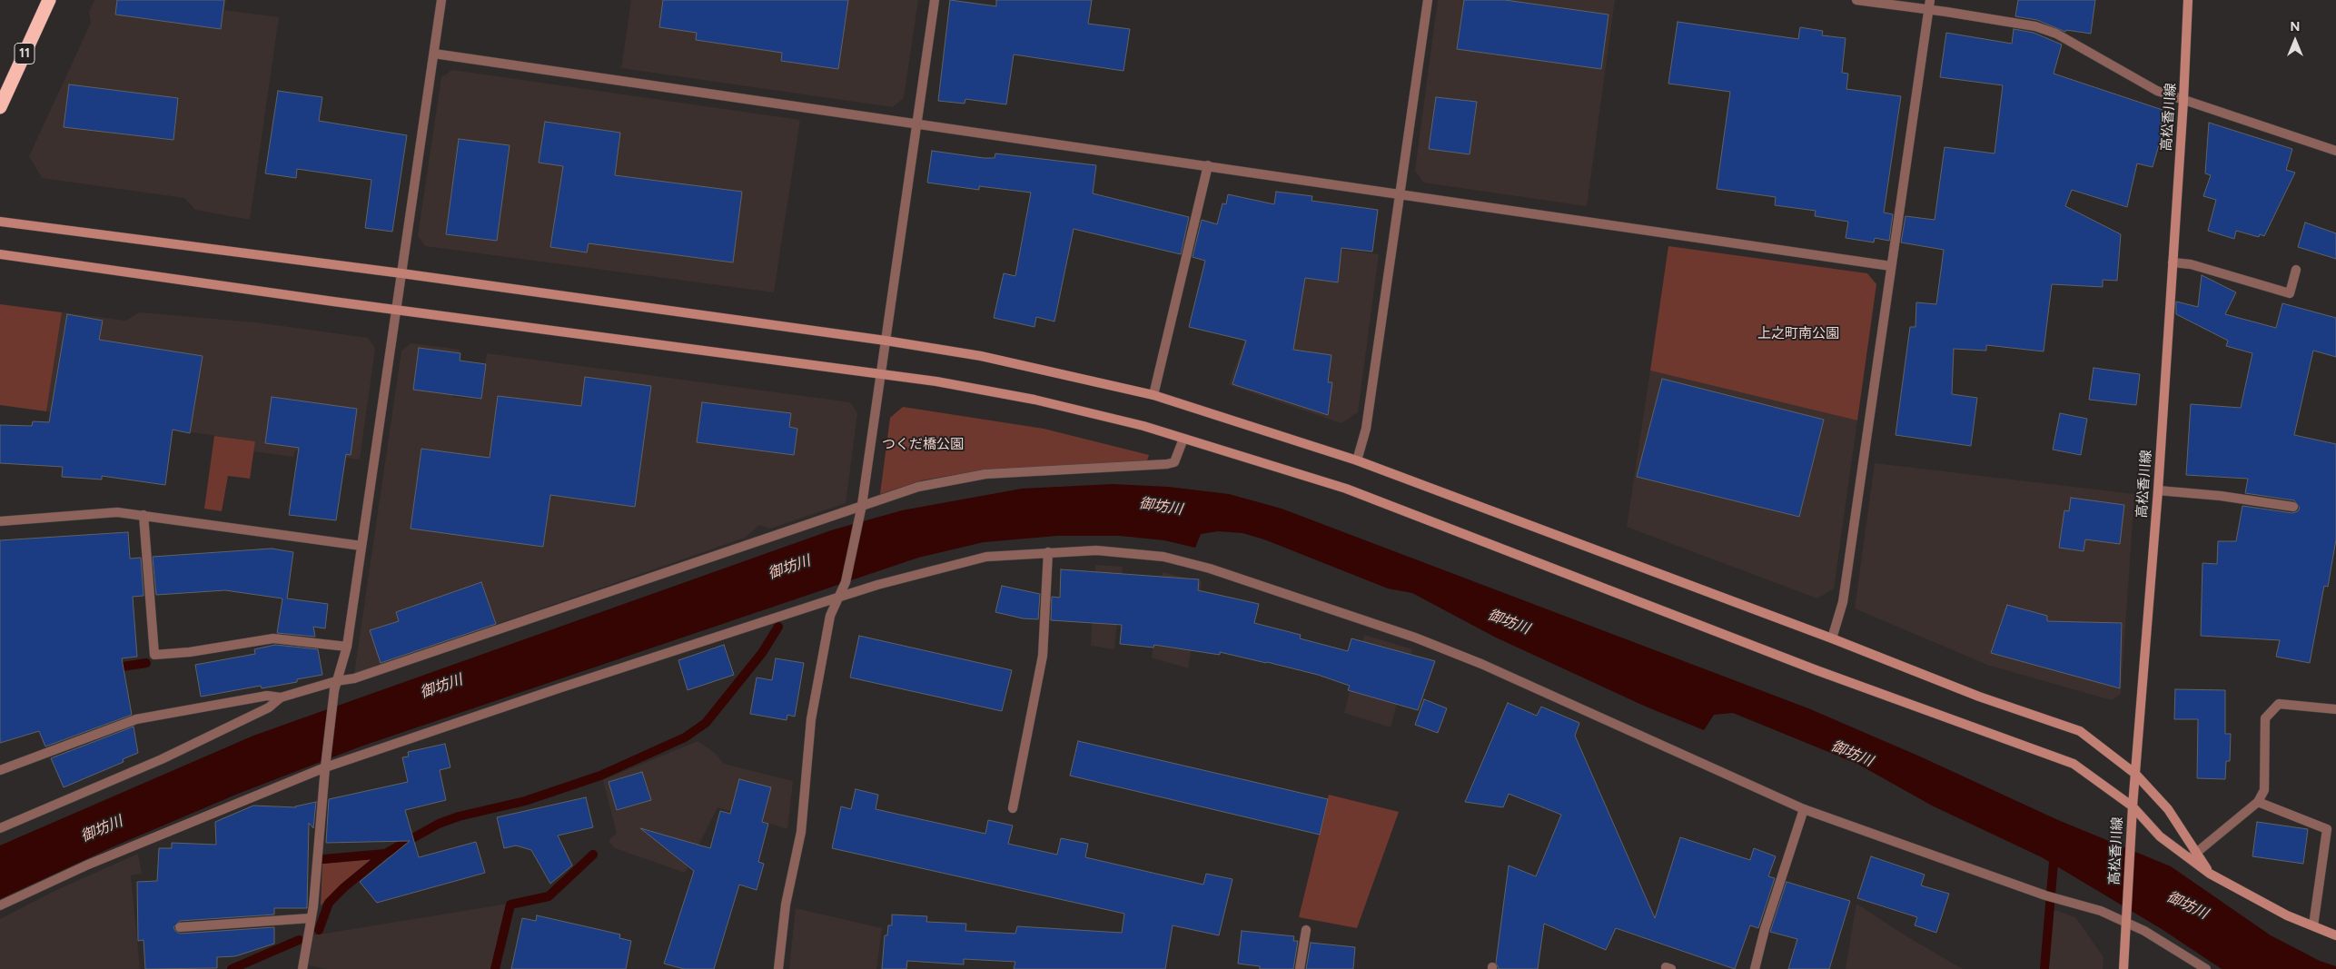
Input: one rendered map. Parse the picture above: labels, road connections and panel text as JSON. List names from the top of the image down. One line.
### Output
{"streets":{"highway":["11"],"street":["高松香川線"]},"water":["御坊川"],"parks":["上之町南公園","つくだ橋公園"],"north":"top"}
